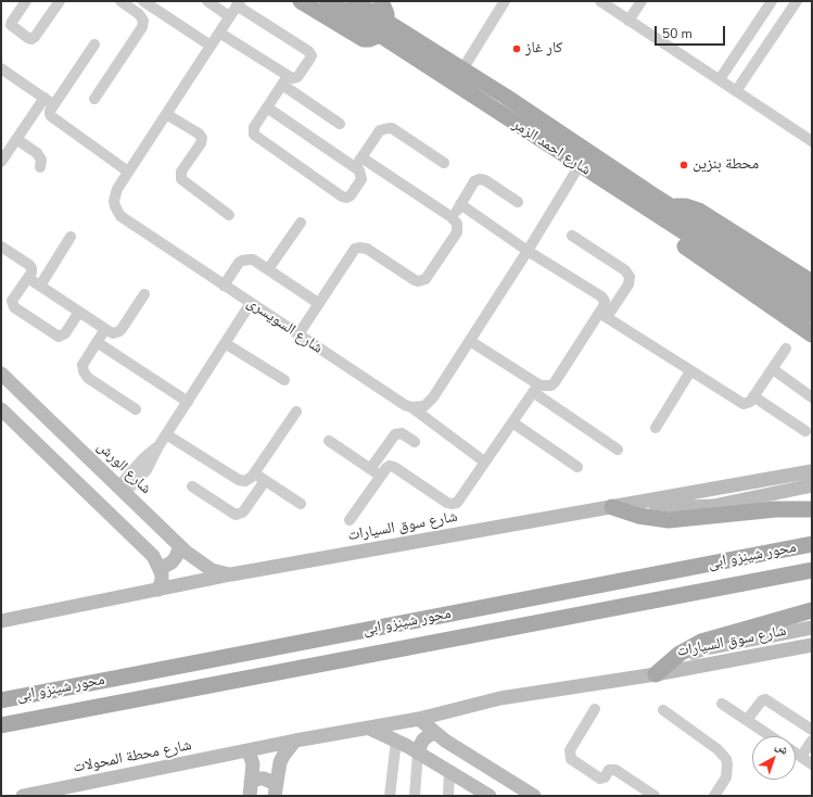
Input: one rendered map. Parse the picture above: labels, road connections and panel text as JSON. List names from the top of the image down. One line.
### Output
{"streets":{"main road":["شارع احمد الزمر","محور شينزو ابى"],"street":["شارع السويسرى","شارع الورش","شارع سوق السيارات","شارع محطة المحولات"]},"crossings":[["شارع الورش","شارع سوق السيارات"],["شارع سوق السيارات","شارع محطة المحولات"]],"places":["كار غاز","محطة بنزين"],"scale_bar":"50 m","north":"top right"}
